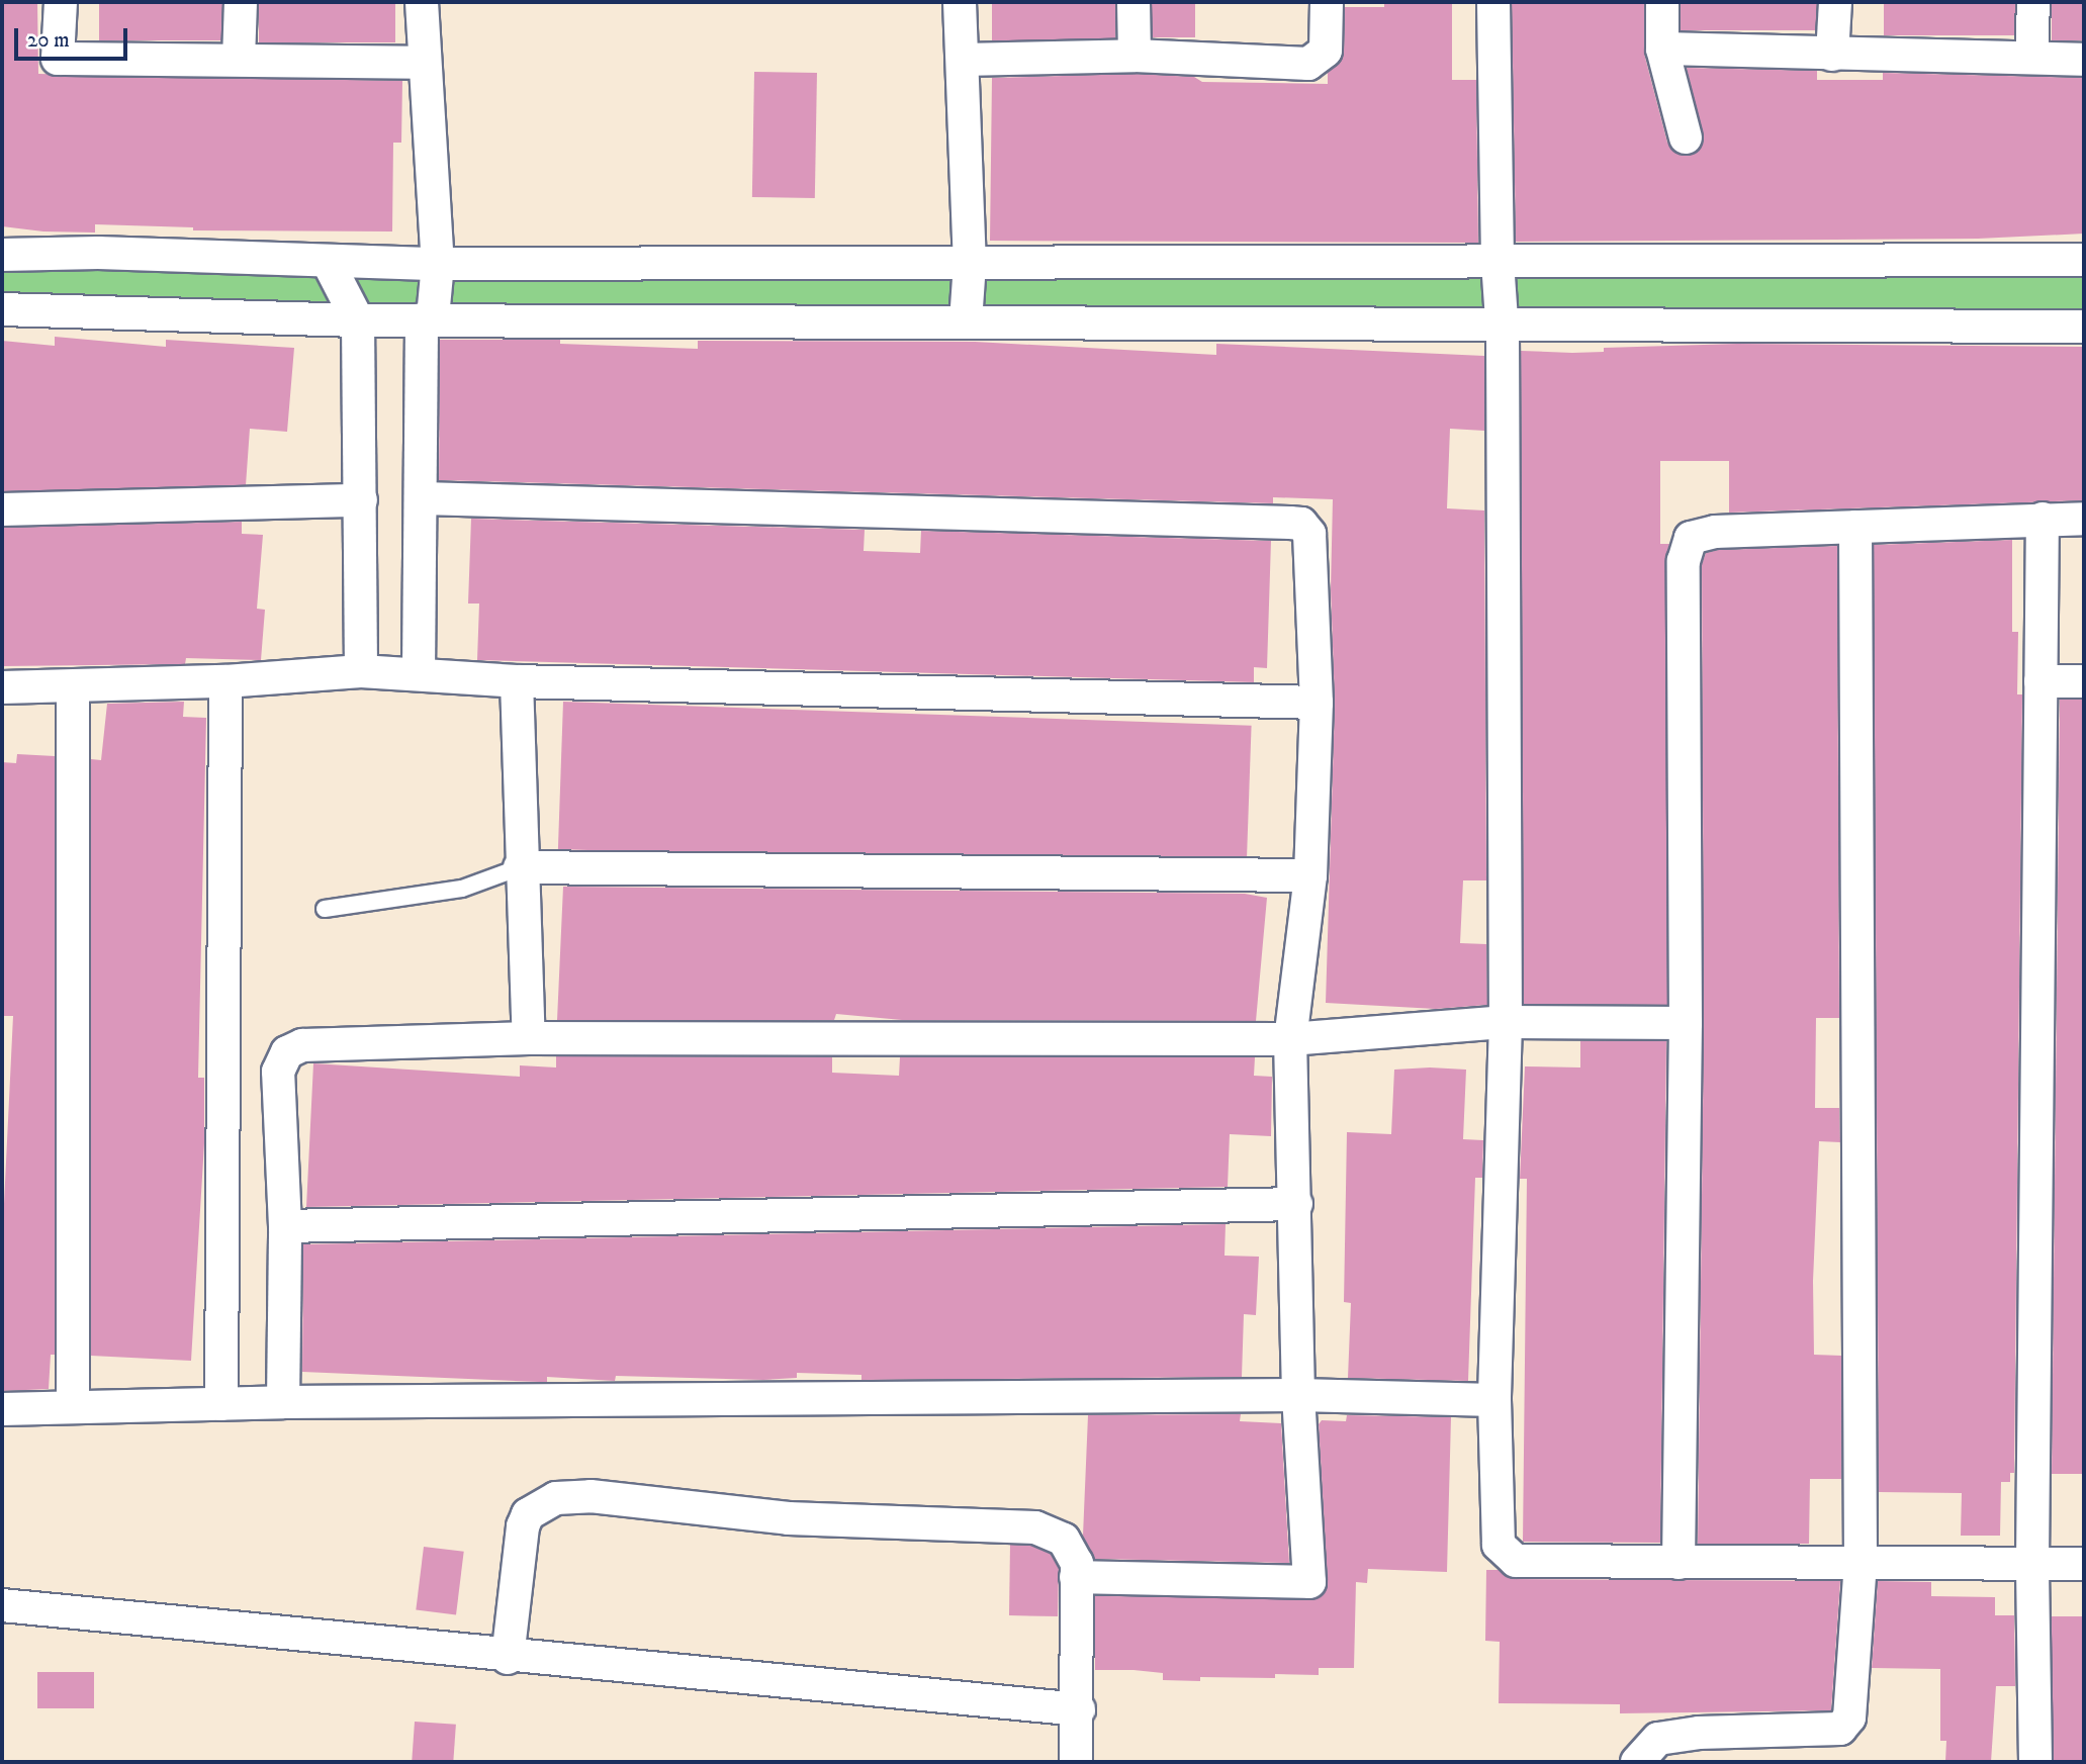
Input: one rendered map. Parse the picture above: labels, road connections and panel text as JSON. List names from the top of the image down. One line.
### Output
{"scale_bar":"20 m"}
